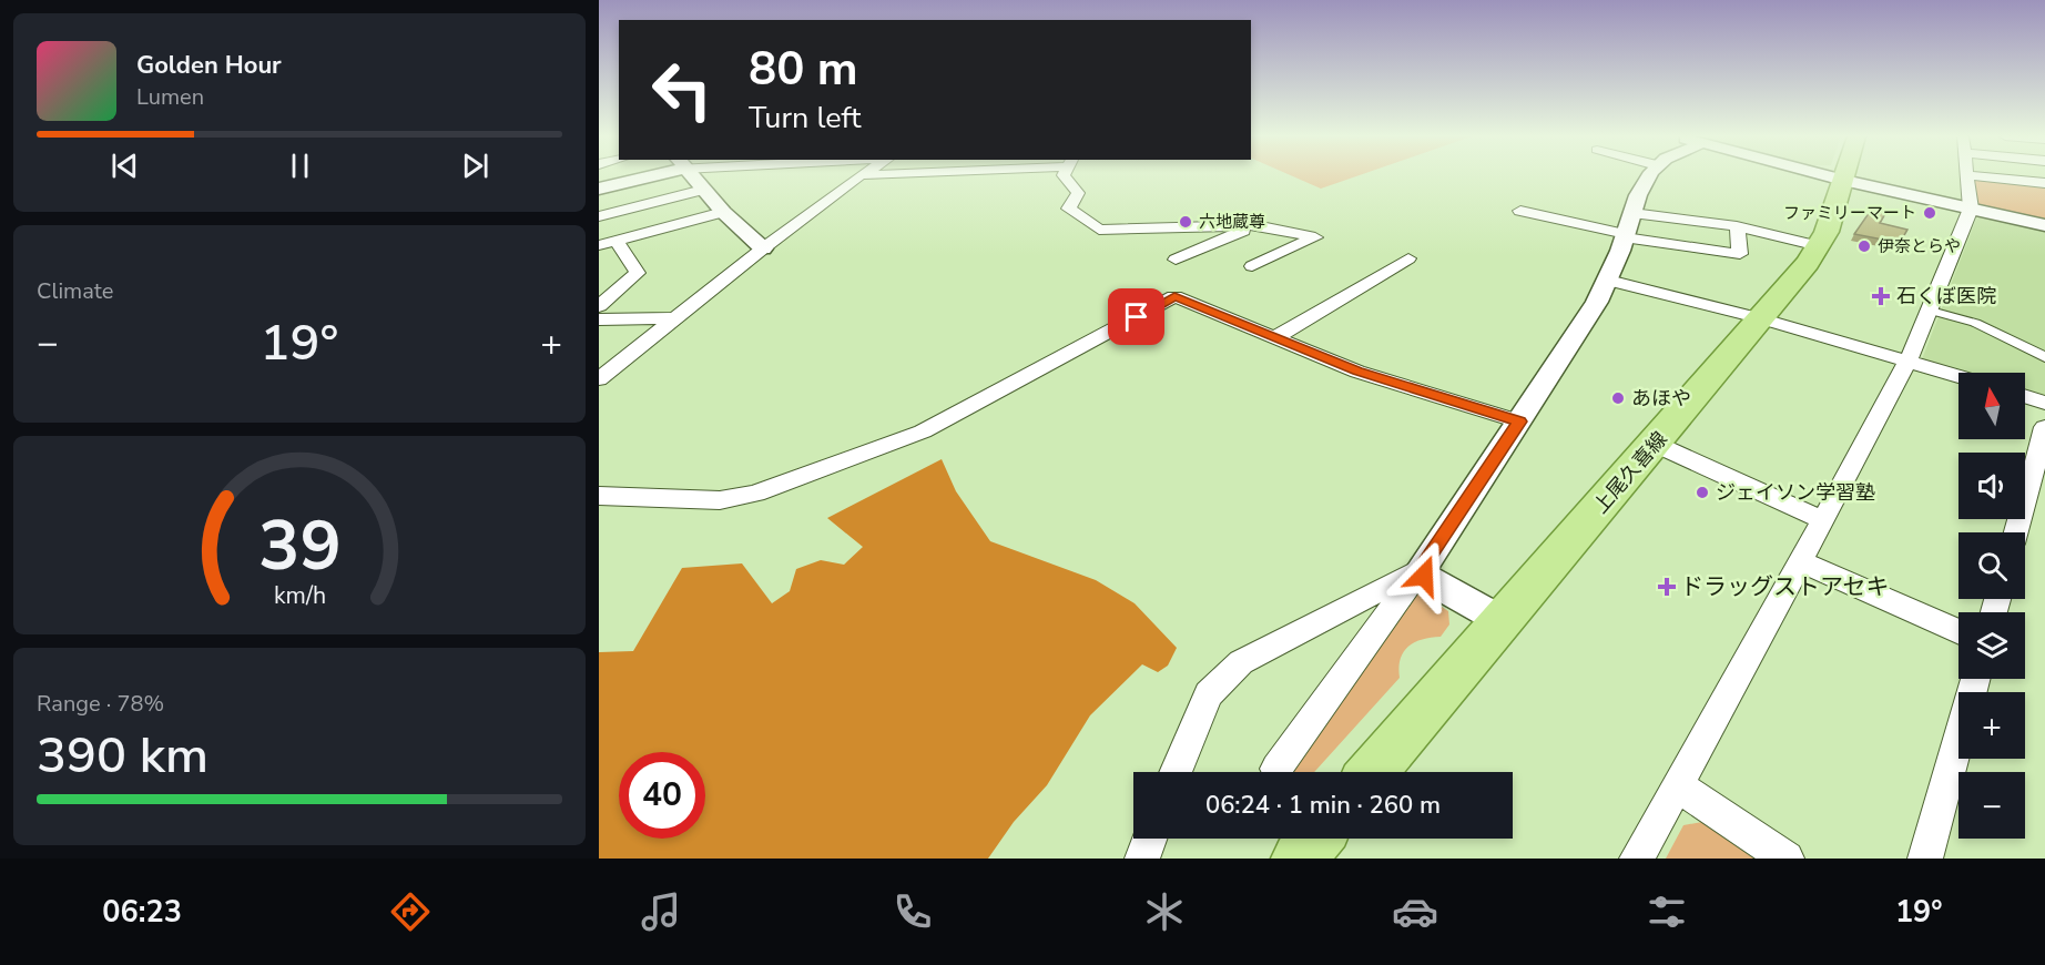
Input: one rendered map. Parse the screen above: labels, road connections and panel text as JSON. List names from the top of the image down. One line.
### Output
{"streets":{"main road":["上尾久喜線"]},"places":{"other":["ファミリーマート","六地蔵尊","伊奈とらや","あほや","ジェイソン学習塾"],"health":["石くぼ医院","ドラッグストアセキ"]},"north":"top","page":{"turn":["80 m","Turn left"],"song":["Golden Hour","Lumen"],"tile":["Climate",["Range · 78%","390 km"]],"heat":["−","19°","+"],"map_buttons":["+","−"],"limit":"40","trip":"06:24 · 1 min · 260 m","tabs":["06:23","19°"],"gauge":["39","km/h"]}}
